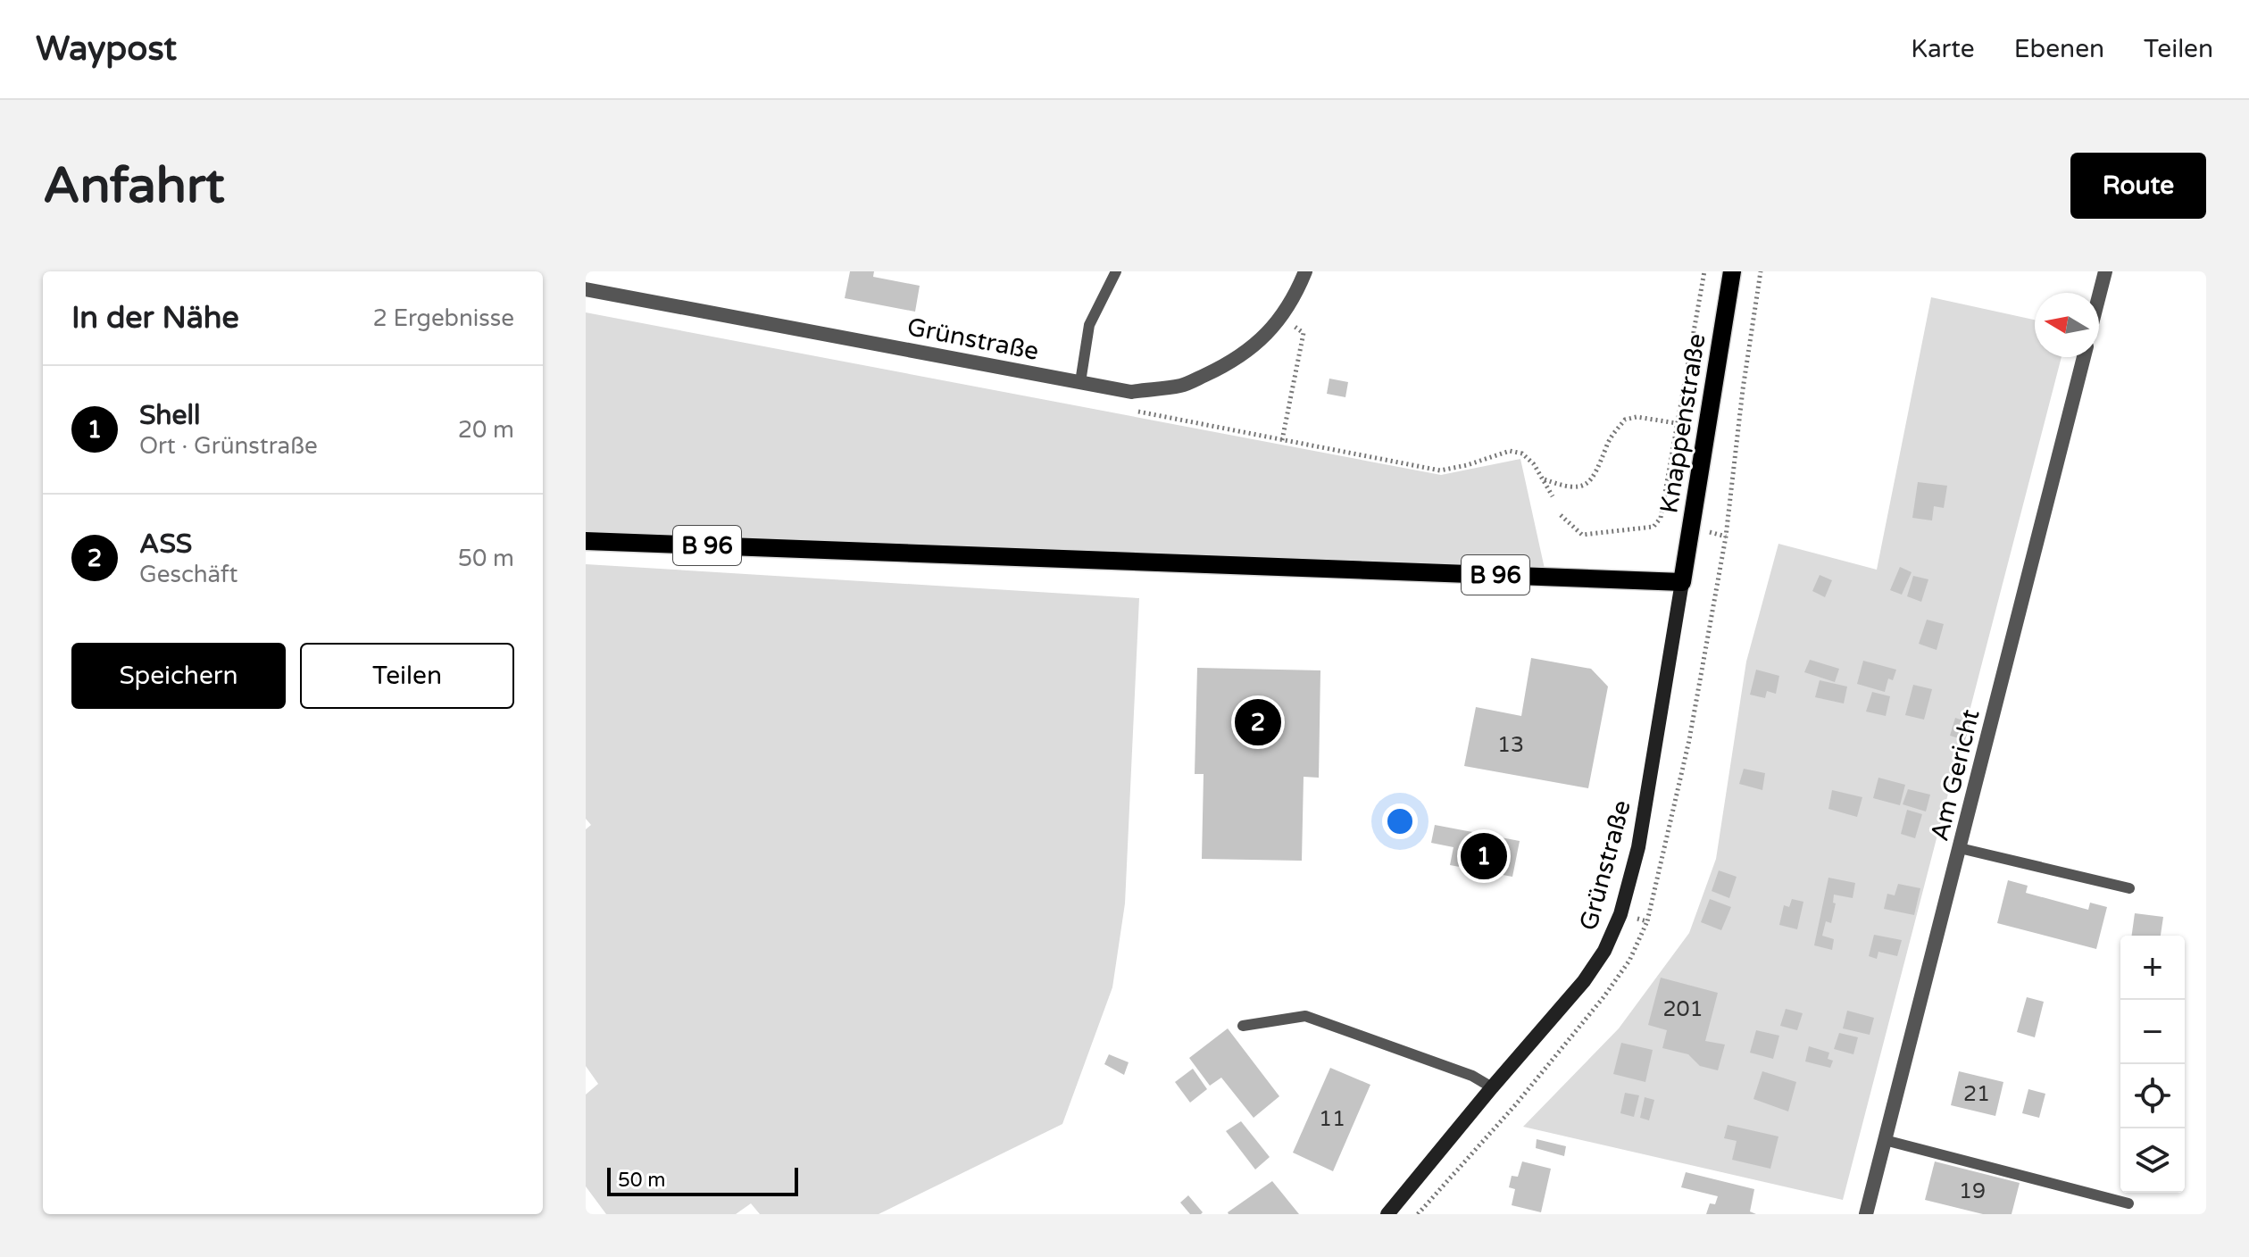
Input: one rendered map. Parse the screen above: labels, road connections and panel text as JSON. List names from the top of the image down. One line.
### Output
{"streets":{"main road":["Grünstraße","Knappenstraße","B 96"],"street":["Am Gericht"]},"crossings":[["Grünstraße","Knappenstraße"],["Grünstraße","B 96"],["Knappenstraße","B 96"]],"house_numbers":["13","201","21","11","19"],"scale_bar":"50 m","north":"left","page":{"header":"Waypost","nav":["Karte","Ebenen","Teilen"],"buttons":["Route",["Speichern","Teilen"]],"title":"Anfahrt","heading":["In der Nähe","2 Ergebnisse"],"list":[{"mark":"1","name":"Shell","note":"Ort · Grünstraße","value":"20 m"},{"mark":"2","name":"ASS","note":"Geschäft","value":"50 m"}],"pins":["2","1"],"map_buttons":["+","−"],"scale":"50 m"}}
